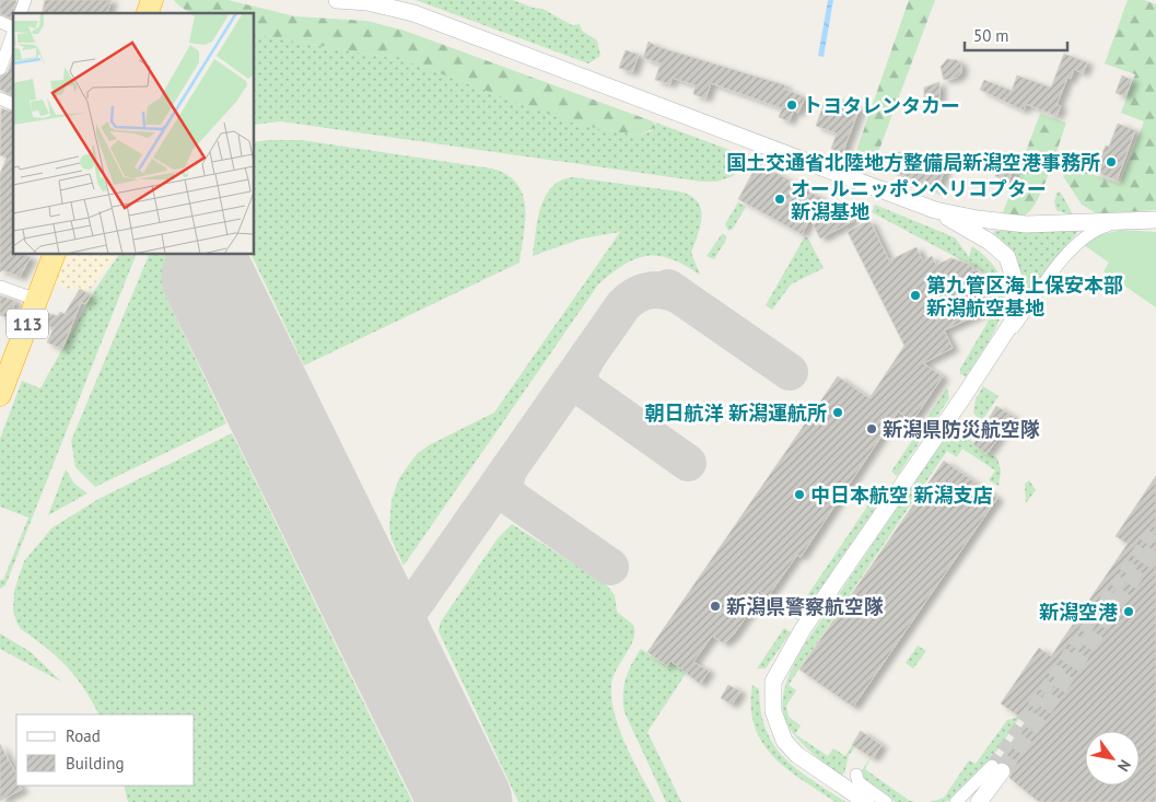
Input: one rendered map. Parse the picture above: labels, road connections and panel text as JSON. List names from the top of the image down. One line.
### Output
{"streets":{"highway":["113"]},"places":["トヨタレンタカー","国土交通省北陸地方整備局新潟空港事務所","オールニッポンヘリコプター 新潟基地","第九管区海上保安本部 新潟航空基地","朝日航洋 新潟運航所","新潟県防災航空隊","中日本航空 新潟支店","新潟県警察航空隊","新潟空港"],"legend":["Road","Building"],"scale_bar":"50 m","north":"bottom right"}
